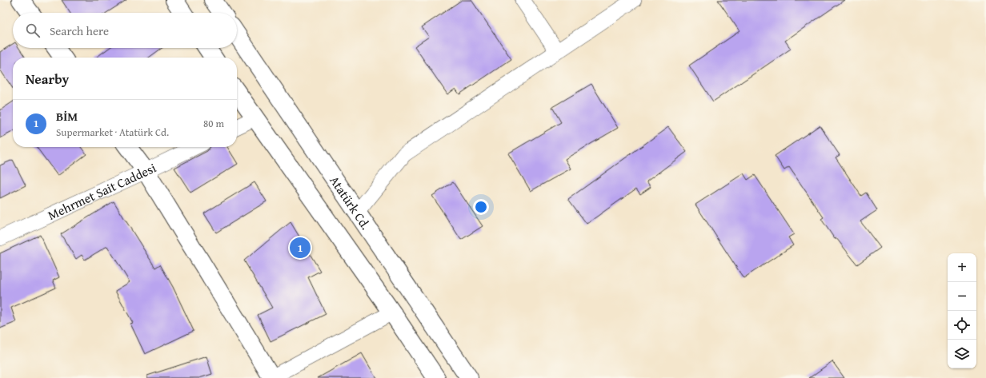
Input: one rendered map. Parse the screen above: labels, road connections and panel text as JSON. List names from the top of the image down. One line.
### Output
{"streets":{"main road":["Atatürk Cd."],"street":["Mehrmet Sait Caddesi"]},"page":{"search":"Search here","heading":"Nearby","list":[{"mark":"1","name":"BİM","note":"Supermarket · Atatürk Cd.","value":"80 m"}],"pins":"1","map_buttons":["+","−"]}}
